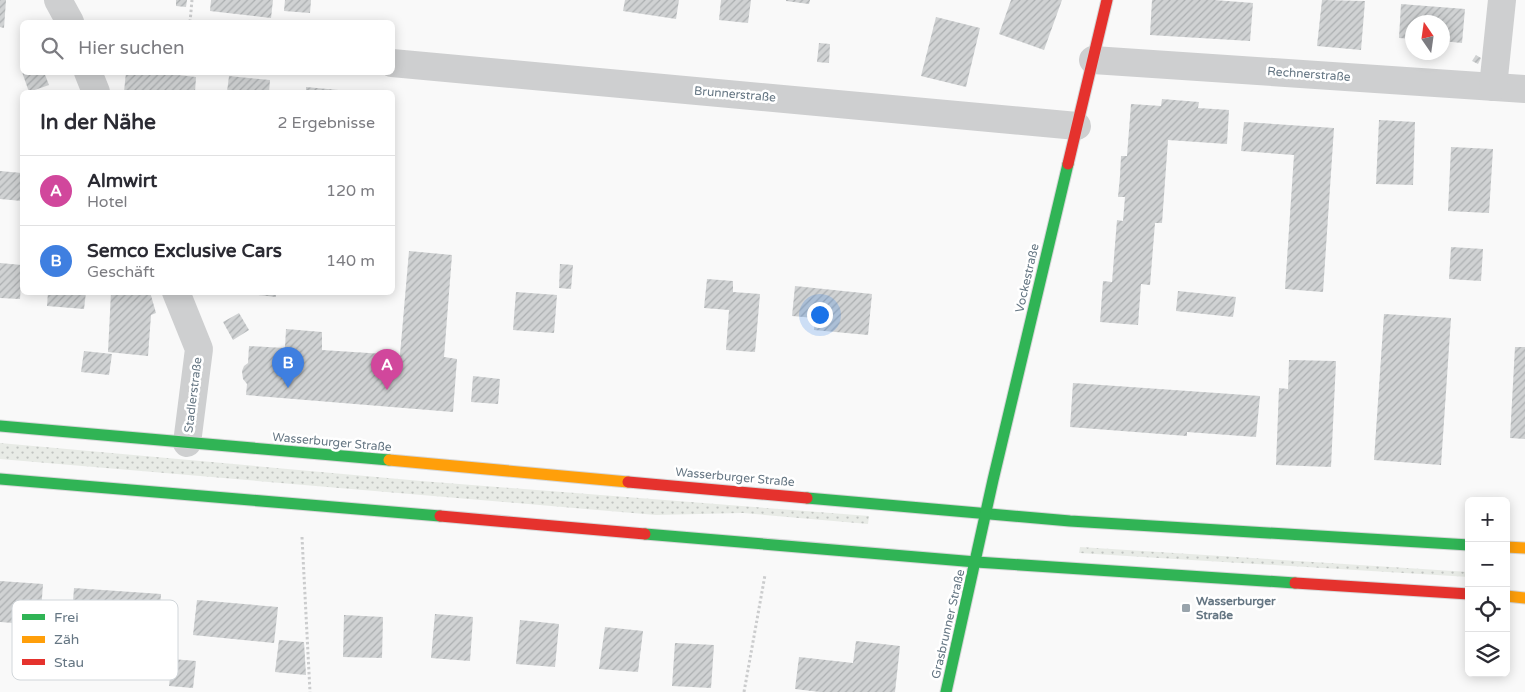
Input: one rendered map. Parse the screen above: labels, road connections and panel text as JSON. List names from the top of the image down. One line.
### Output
{"streets":{"main road":["Vockestraße","Wasserburger Straße","Grasbrunner Straße"],"street":["Rechnerstraße","Brunnerstraße","Stadlerstraße"]},"crossings":[["Rechnerstraße","Vockestraße"],["Brunnerstraße","Vockestraße"],["Vockestraße","Wasserburger Straße"],["Vockestraße","Grasbrunner Straße"],["Stadlerstraße","Wasserburger Straße"]],"places":{"transit":["Wasserburger Straße"]},"legend":["Frei","Zäh","Stau"],"north":"top","page":{"search":"Hier suchen","heading":["In der Nähe","2 Ergebnisse"],"list":[{"mark":"A","name":"Almwirt","note":"Hotel","value":"120 m"},{"mark":"B","name":"Semco Exclusive Cars","note":"Geschäft","value":"140 m"}],"pins":["B","A"],"map_buttons":["+","−"]}}
